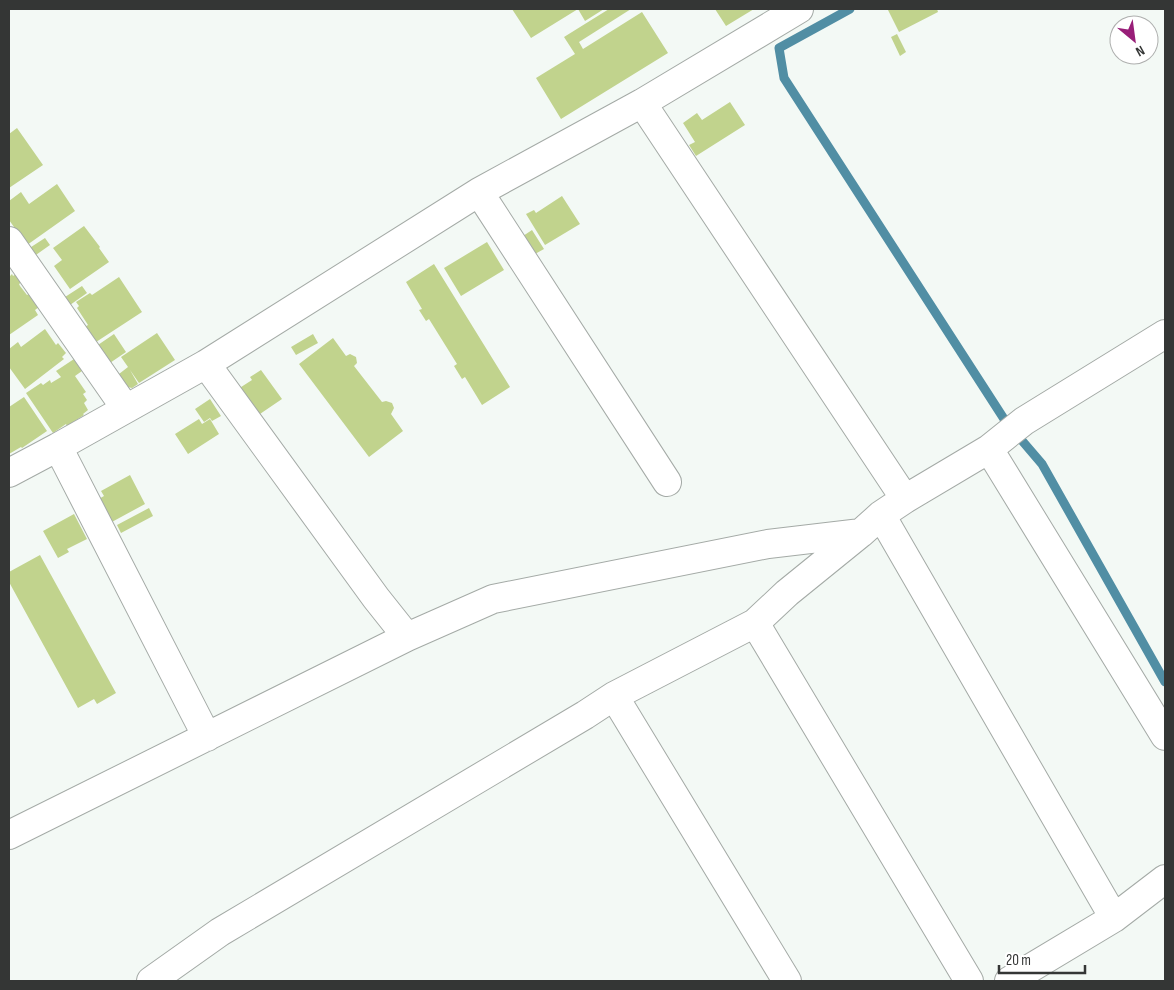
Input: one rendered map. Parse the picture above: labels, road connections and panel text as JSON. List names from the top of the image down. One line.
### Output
{"scale_bar":"20 m","north":"bottom right"}
